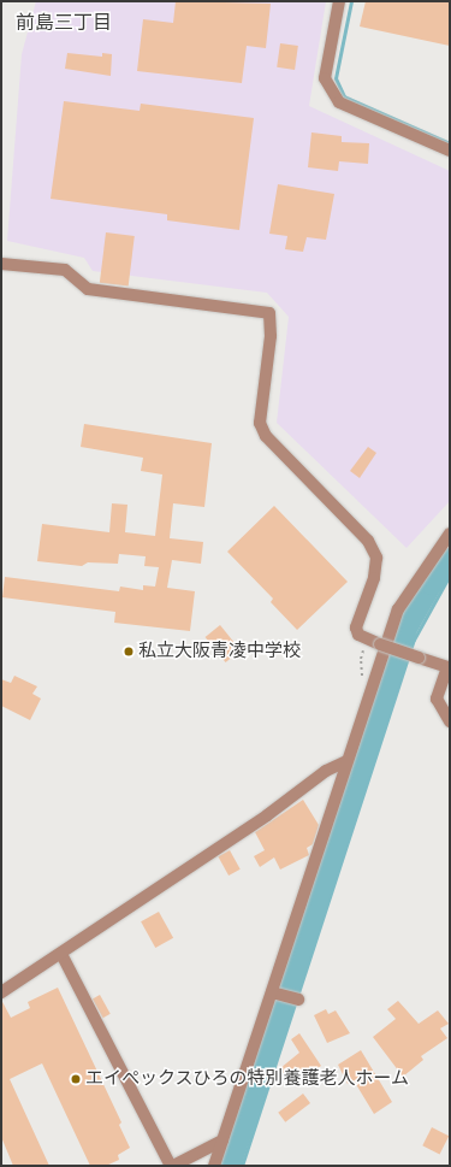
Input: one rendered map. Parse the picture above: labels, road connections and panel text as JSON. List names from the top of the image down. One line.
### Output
{"districts":["前島三丁目"],"places":["私立大阪青凌中学校","エイぺックスひろの特別養護老人ホーム"]}
